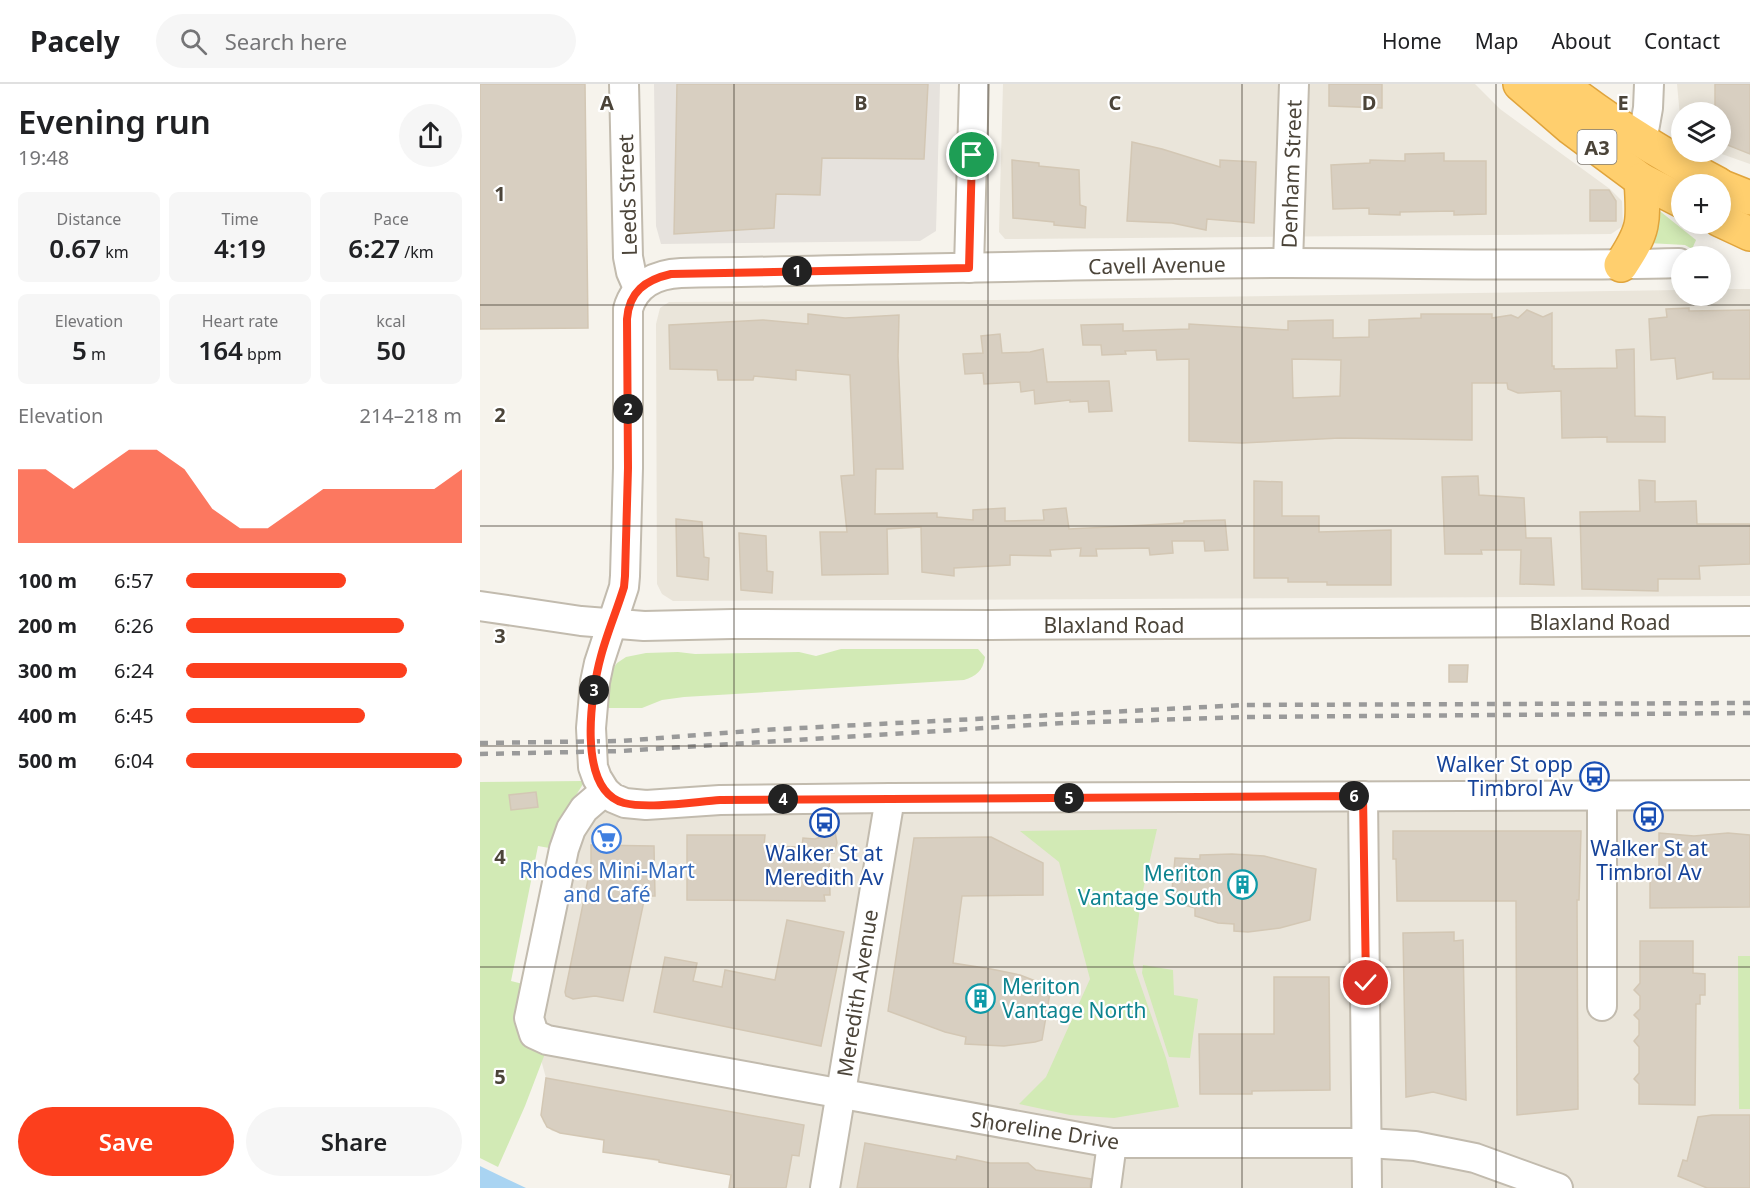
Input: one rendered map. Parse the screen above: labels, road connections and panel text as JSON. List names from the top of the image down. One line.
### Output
{"streets":{"highway":["A3"],"street":["Denham Street","Leeds Street","Cavell Avenue","Blaxland Road","Meredith Avenue","Shoreline Drive"]},"crossings":[["Denham Street","Cavell Avenue"],["Leeds Street","Cavell Avenue"],["Meredith Avenue","Shoreline Drive"]],"places":{"bus stop":["Walker St opp Timbrol Av","Walker St at Timbrol Av","Walker St at Meredith Av"],"supermarket":["Rhodes Mini-Mart and Café"],"building":["Meriton Vantage South","Meriton Vantage North"]},"page":{"header":"Pacely","search":"Search here","nav":["Home","Map","About","Contact"],"heading":["Evening run","19:48"],"map_buttons":["+","−"],"stats":[["Distance","0.67 km"],["Time","4:19"],["Pace","6:27 /km"],["Elevation","5 m"],["Heart rate","164 bpm"],["kcal","50"]],"pins":["1","2","3","6","5","4"],"chart":["Elevation","214–218 m"],"list":[{"name":"100 m","note":"6:57"},{"name":"200 m","note":"6:26"},{"name":"300 m","note":"6:24"},{"name":"400 m","note":"6:45"},{"name":"500 m","note":"6:04"}],"buttons":["Save","Share"]},"grid":{"columns":["A","B","C","D","E"],"rows":["1","2","3","4","5"]}}
